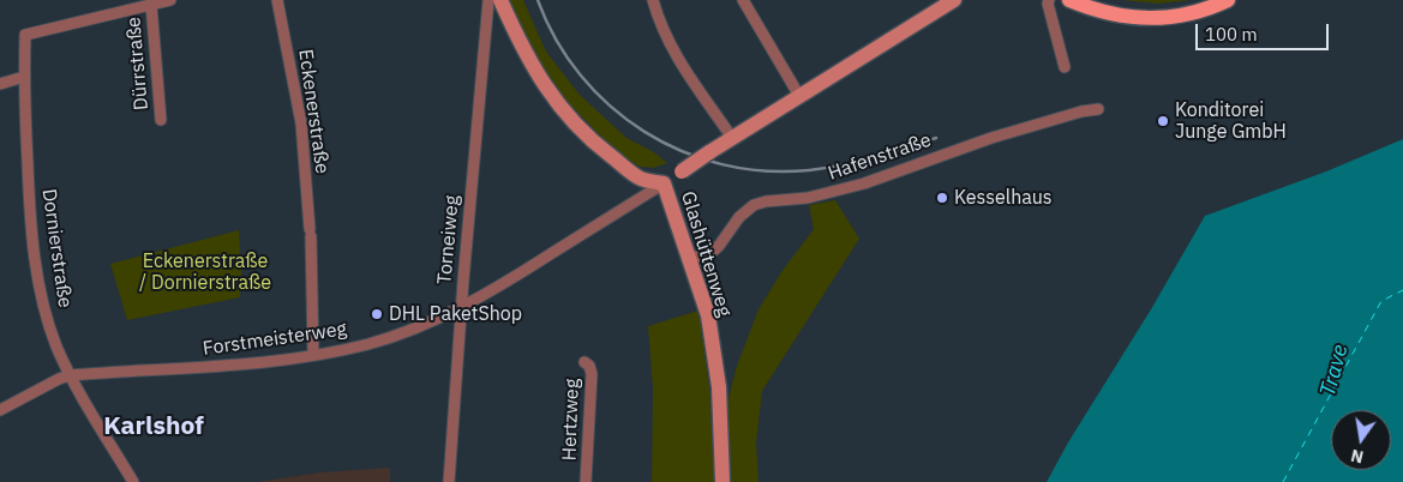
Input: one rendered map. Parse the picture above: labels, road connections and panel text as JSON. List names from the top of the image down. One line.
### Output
{"streets":{"street":["Dürrstraße","Eckenerstraße","Hafenstraße","Torneiweg","Dornierstraße","Glashüttenweg","Forstmeisterweg","Hertzweg"]},"crossings":[["Dürrstraße","Dornierstraße"],["Eckenerstraße","Forstmeisterweg"],["Hafenstraße","Glashüttenweg"],["Torneiweg","Forstmeisterweg"],["Dornierstraße","Forstmeisterweg"],["Glashüttenweg","Forstmeisterweg"]],"districts":["Karlshof"],"water":["Trave"],"parks":["Eckenerstraße / Dornierstraße"],"places":["Konditorei Junge GmbH","Kesselhaus","DHL PaketShop"],"scale_bar":"100 m","north":"bottom"}
